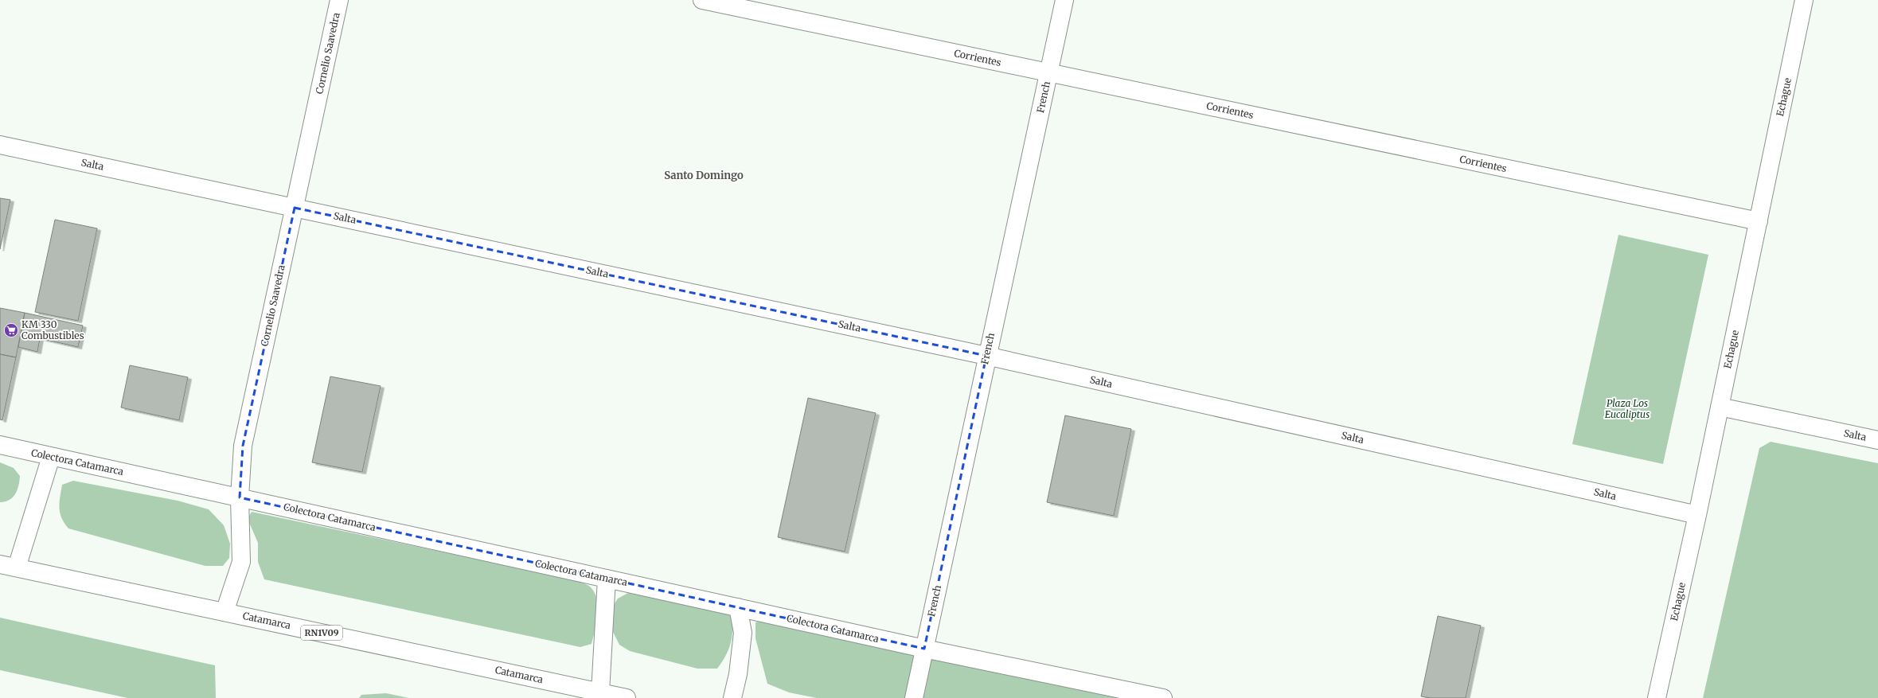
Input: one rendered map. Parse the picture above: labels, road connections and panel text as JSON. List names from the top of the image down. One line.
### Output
{"streets":{"street":["Cornelio Saavedra","Corrientes","French","Echague","Salta","Colectora Catamarca","Catamarca","RN1V09"]},"crossings":[["Cornelio Saavedra","Salta"],["Cornelio Saavedra","Colectora Catamarca"],["Cornelio Saavedra","Catamarca"],["Corrientes","French"],["Corrientes","Echague"],["French","Salta"],["French","Colectora Catamarca"],["Echague","Salta"]],"districts":["Santo Domingo"],"parks":["Plaza Los Eucaliptus"],"places":{"supermarket":["KM 330 Combustibles"]}}
